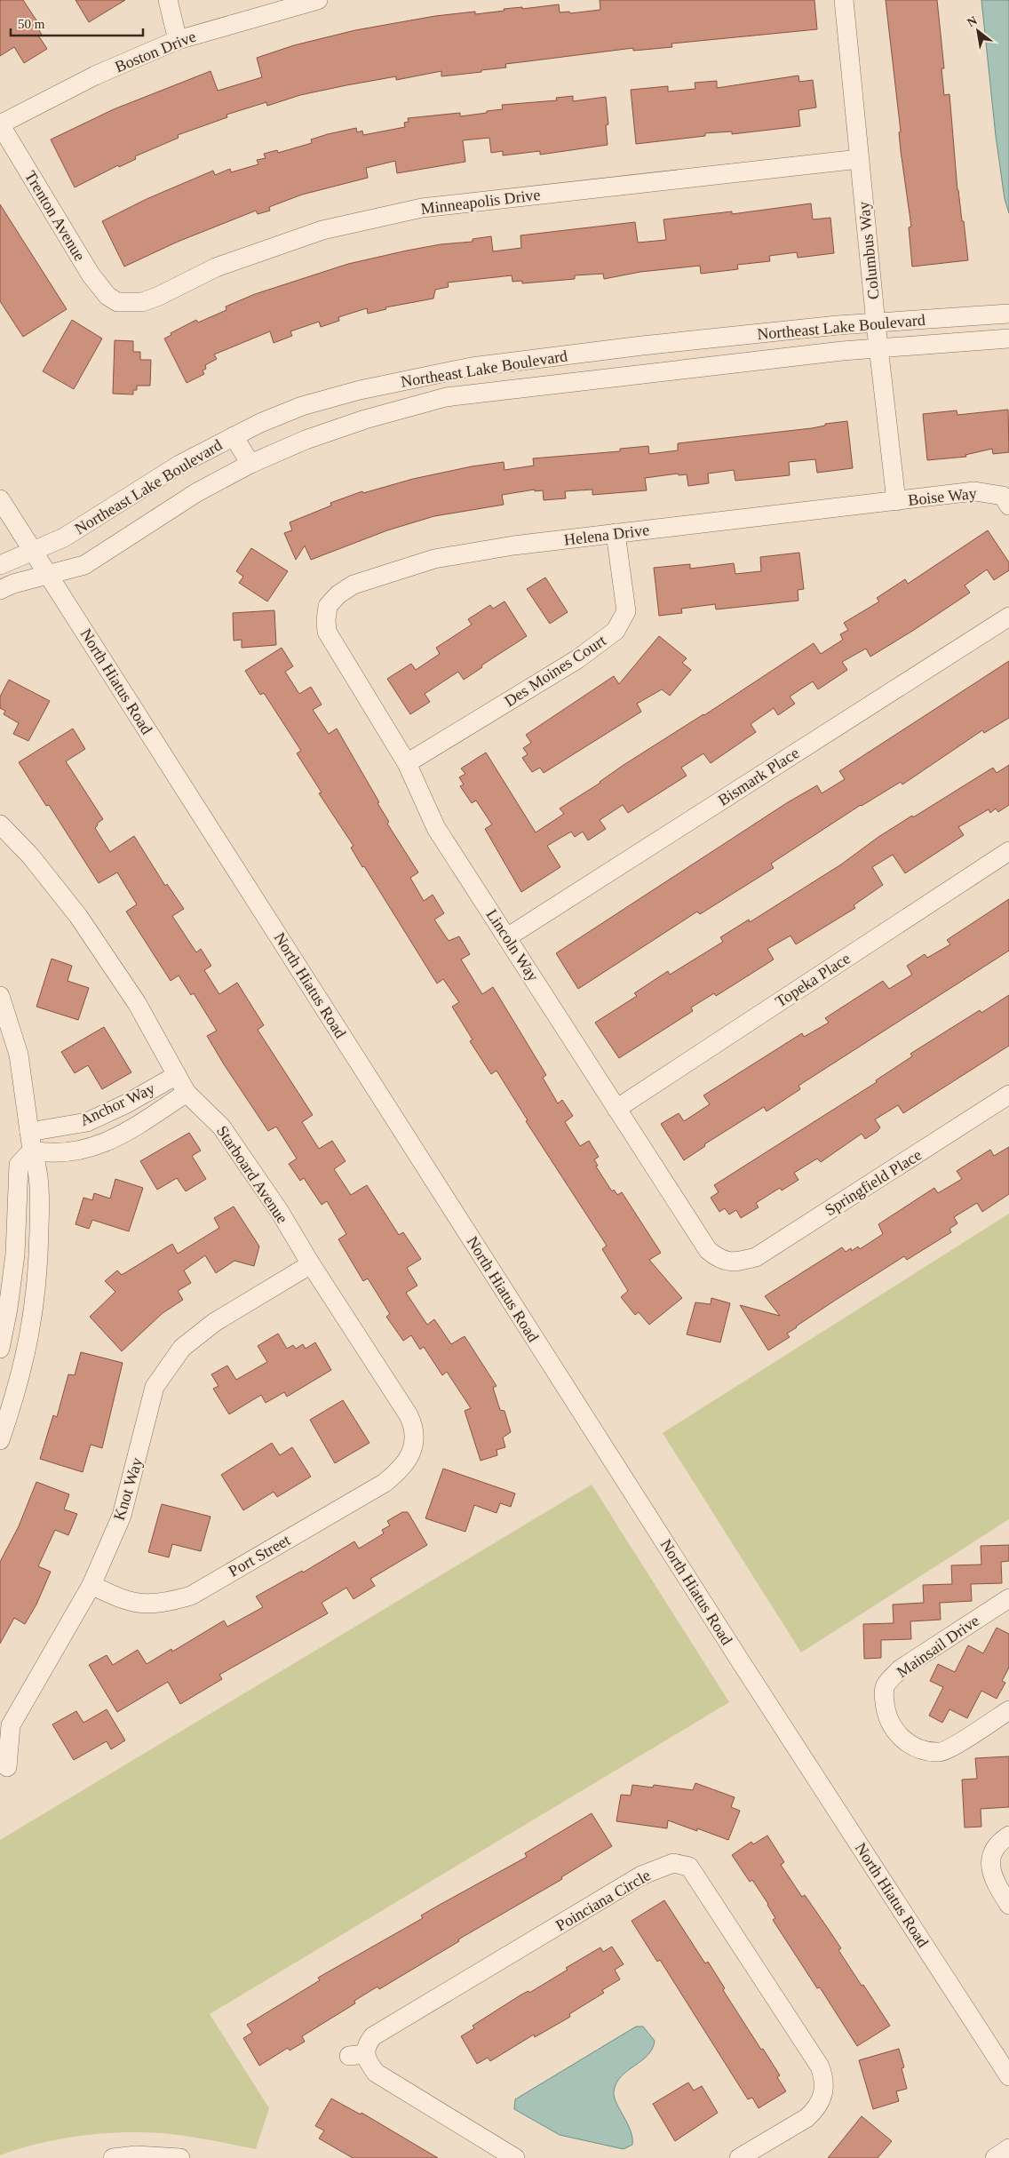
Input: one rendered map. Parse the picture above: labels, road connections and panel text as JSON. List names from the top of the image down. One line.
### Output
{"streets":{"street":["Boston Drive","Minneapolis Drive","Trenton Avenue","Columbus Way","Northeast Lake Boulevard","Boise Way","Helena Drive","Des Moines Court","North Hiatus Road","Bismark Place","Lincoln Way","Topeka Place","Anchor Way","Starboard Avenue","Springfield Place","Knot Way","Port Street","Mainsail Drive","Poinciana Circle"]},"crossings":[["Boston Drive","Trenton Avenue"],["Minneapolis Drive","Trenton Avenue"],["Minneapolis Drive","Columbus Way"],["Columbus Way","Northeast Lake Boulevard"],["Columbus Way","Boise Way"],["Columbus Way","Helena Drive"],["Northeast Lake Boulevard","North Hiatus Road"],["Boise Way","Helena Drive"],["Helena Drive","Des Moines Court"],["Helena Drive","Lincoln Way"],["Des Moines Court","Lincoln Way"],["Bismark Place","Lincoln Way"],["Lincoln Way","Topeka Place"],["Lincoln Way","Springfield Place"],["Anchor Way","Starboard Avenue"],["Starboard Avenue","Knot Way"],["Starboard Avenue","Port Street"],["Knot Way","Port Street"]],"scale_bar":"50 m","north":"top left"}
